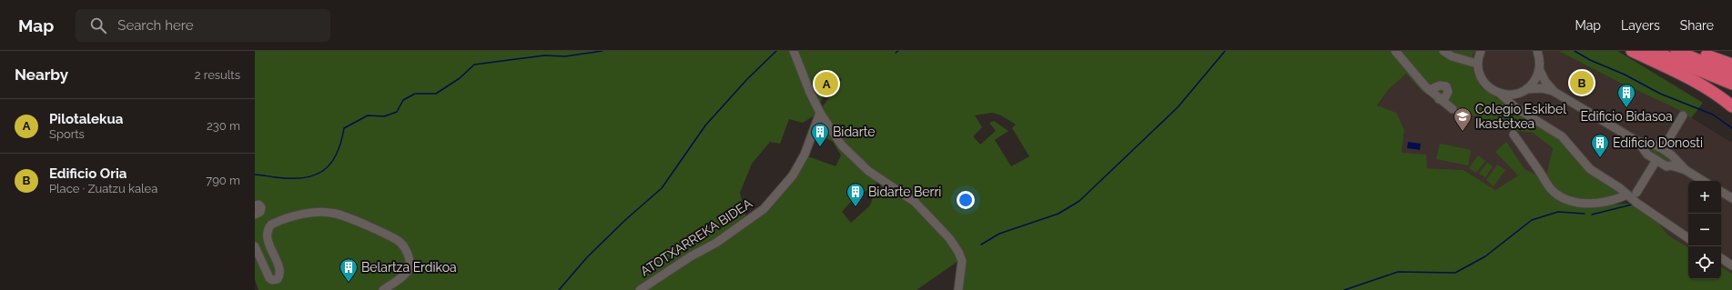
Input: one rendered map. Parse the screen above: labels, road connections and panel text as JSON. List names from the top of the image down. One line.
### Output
{"streets":{"street":["ATOTXARREKA BIDEA"]},"places":{"building":["Edificio Bidasoa","Bidarte","Edificio Donosti","Bidarte Berri","Belartza Erdikoa"],"school or university":["Colegio Eskibel Ikastetxea"]},"page":{"header":"Map","search":"Search here","nav":["Map","Layers","Share"],"heading":["Nearby","2 results"],"pins":["B","A"],"list":[{"mark":"A","name":"Pilotalekua","note":"Sports","value":"230 m"},{"mark":"B","name":"Edificio Oria","note":"Place · Zuatzu kalea","value":"790 m"}],"map_buttons":["+","−"]}}
